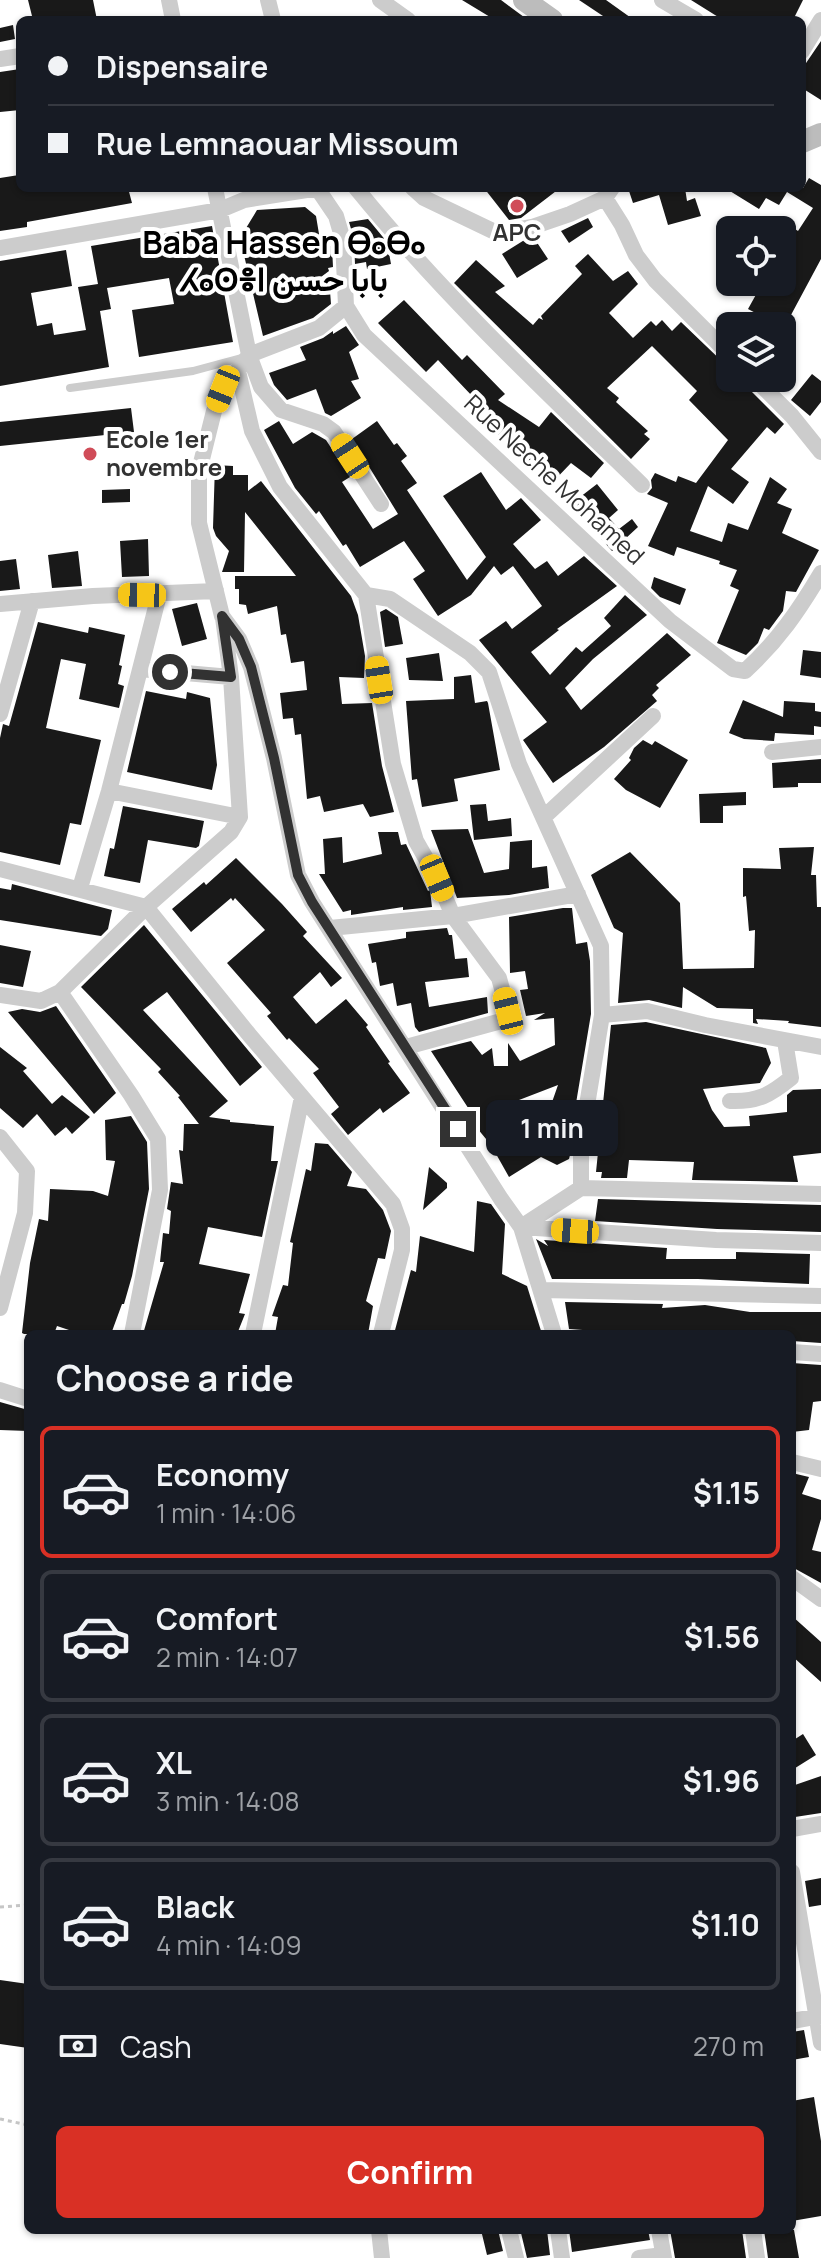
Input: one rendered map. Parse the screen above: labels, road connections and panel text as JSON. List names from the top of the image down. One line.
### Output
{"streets":{"street":["Rue Neche Mohamed"]},"districts":["Baba Hassen ⴱⴰⴱⴰ ⵃⴰⵙⴻⵏ بابا حسن"],"places":["APC","Ecole 1er novembre"],"page":{"banner":["Dispensaire","Rue Lemnaouar Missoum"],"bubble":"1 min","heading":"Choose a ride","list":[{"name":"Economy","note":"1 min · 14:06","value":"$1.15"},{"name":"Comfort","note":"2 min · 14:07","value":"$1.56"},{"name":"XL","note":"3 min · 14:08","value":"$1.96"},{"name":"Black","note":"4 min · 14:09","value":"$1.10"}],"pay":["Cash","270 m"],"buttons":"Confirm"}}
